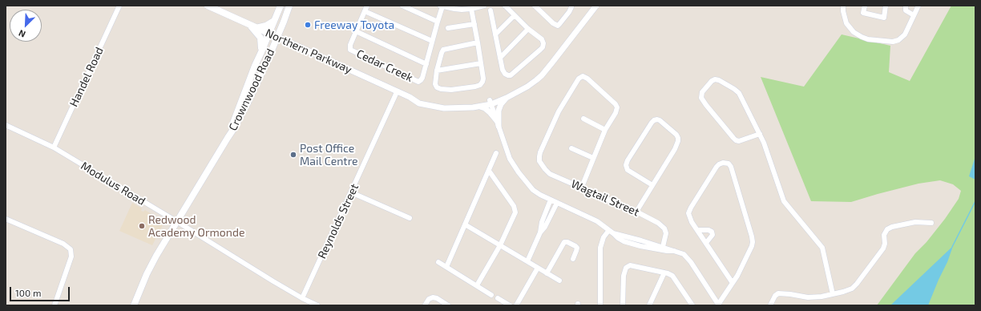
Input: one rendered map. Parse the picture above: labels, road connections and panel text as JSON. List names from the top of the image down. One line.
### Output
{"streets":{"main road":["Northern Parkway","Crownwood Road"],"street":["Cedar Creek","Handel Road","Modulus Road","Wagtail Street","Reynolds Street"]},"crossings":[["Northern Parkway","Crownwood Road"],["Northern Parkway","Reynolds Street"],["Handel Road","Modulus Road"],["Crownwood Road","Modulus Road"],["Modulus Road","Reynolds Street"]],"places":["Freeway Toyota","Post Office Mail Centre","Redwood Academy Ormonde"],"scale_bar":"100 m","north":"bottom left"}
